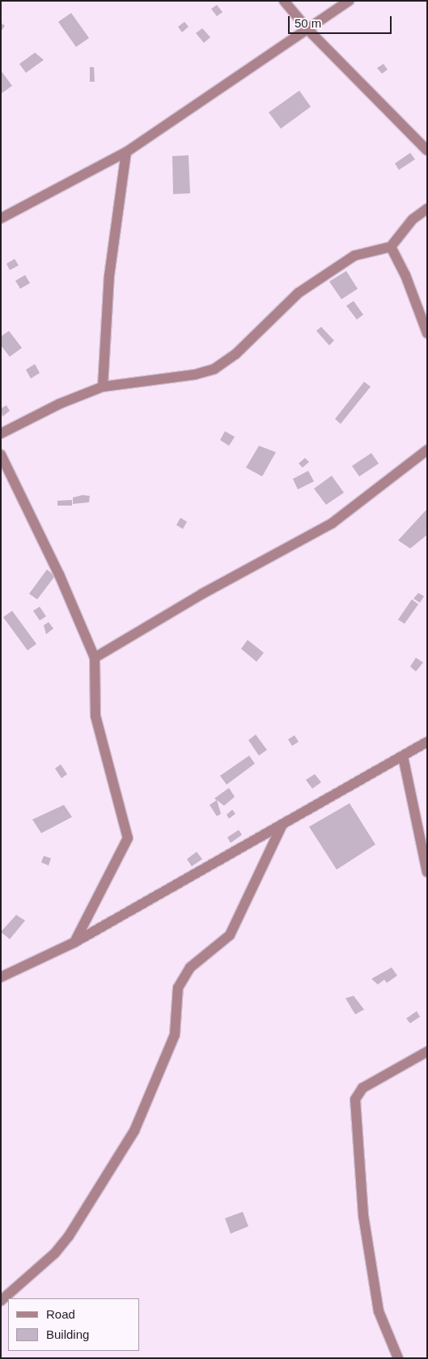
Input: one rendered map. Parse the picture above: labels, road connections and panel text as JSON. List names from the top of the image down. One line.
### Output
{"legend":["Road","Building"],"scale_bar":"50 m"}
